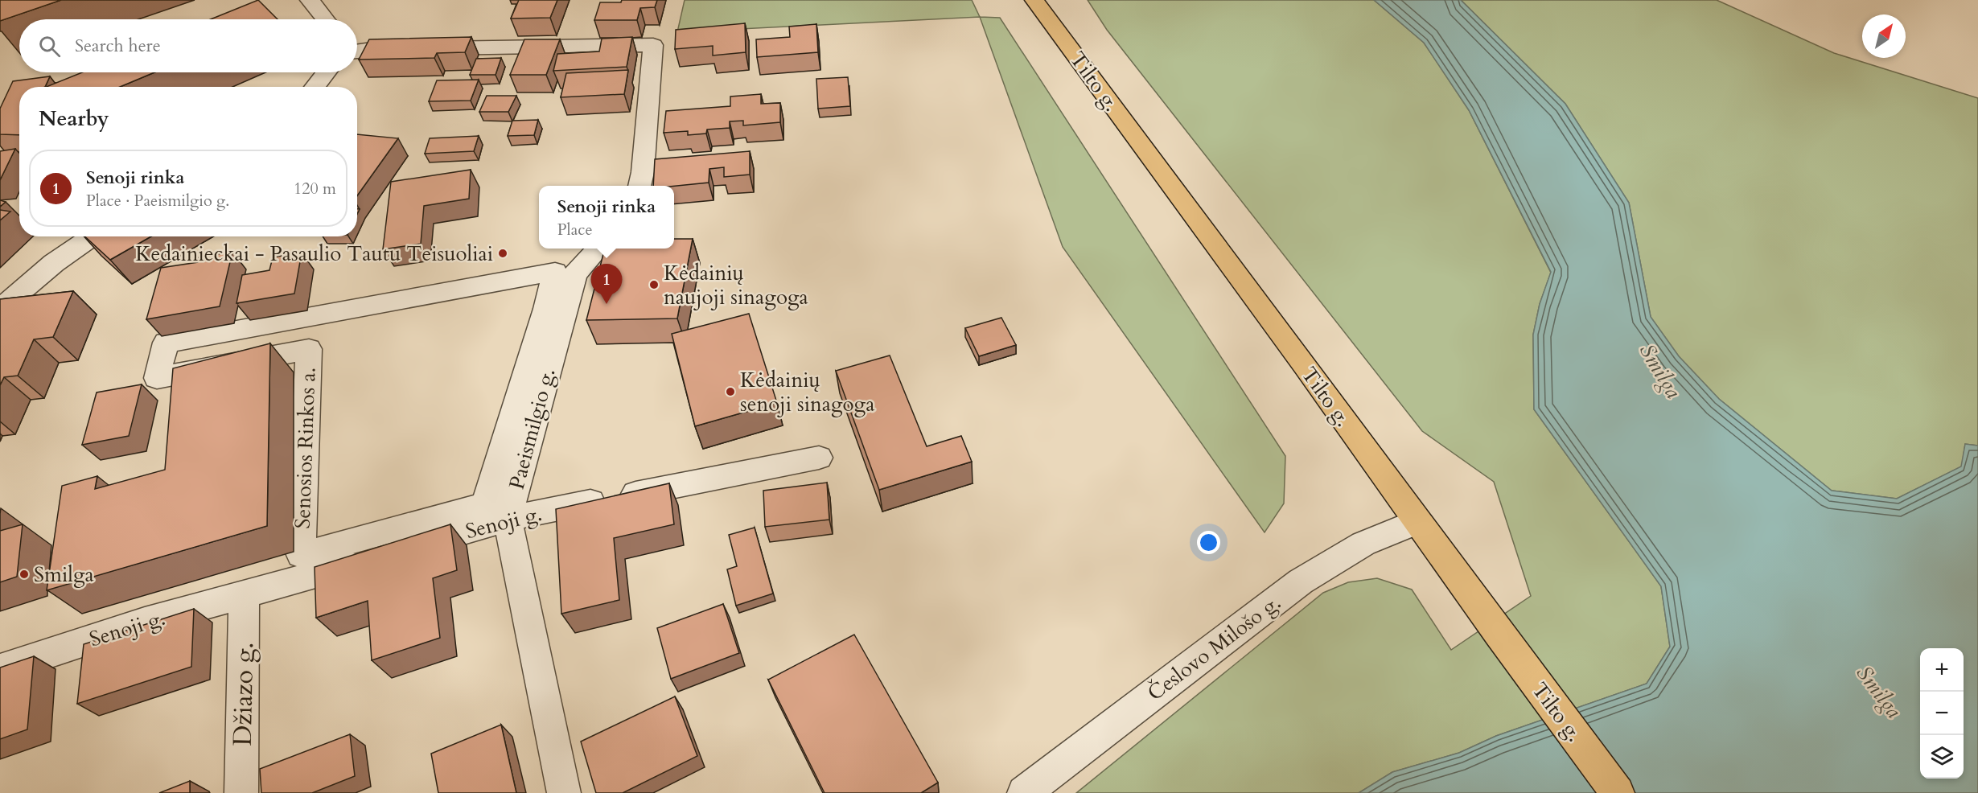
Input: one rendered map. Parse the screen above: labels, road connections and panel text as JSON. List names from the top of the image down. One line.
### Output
{"streets":{"main road":["Tilto g."],"street":["Paeismilgio g.","Senosios Rinkos a.","Senoji g.","Česlovo Milošo g.","Džiazo g."]},"crossings":[["Tilto g.","Česlovo Milošo g."],["Paeismilgio g.","Senoji g."],["Senoji g.","Džiazo g."]],"water":["Smilga"],"places":["Kedainieckai - Pasaulio Tautu Teisuoliai","Kėdainių naujoji sinagoga","Kėdainių senoji sinagoga","Smilga"],"north":"top right","page":{"search":"Search here","heading":"Nearby","list":[{"mark":"1","name":"Senoji rinka","note":"Place · Paeismilgio g.","value":"120 m"}],"popup":["Senoji rinka","Place"],"pins":"1","map_buttons":["+","−"]}}
